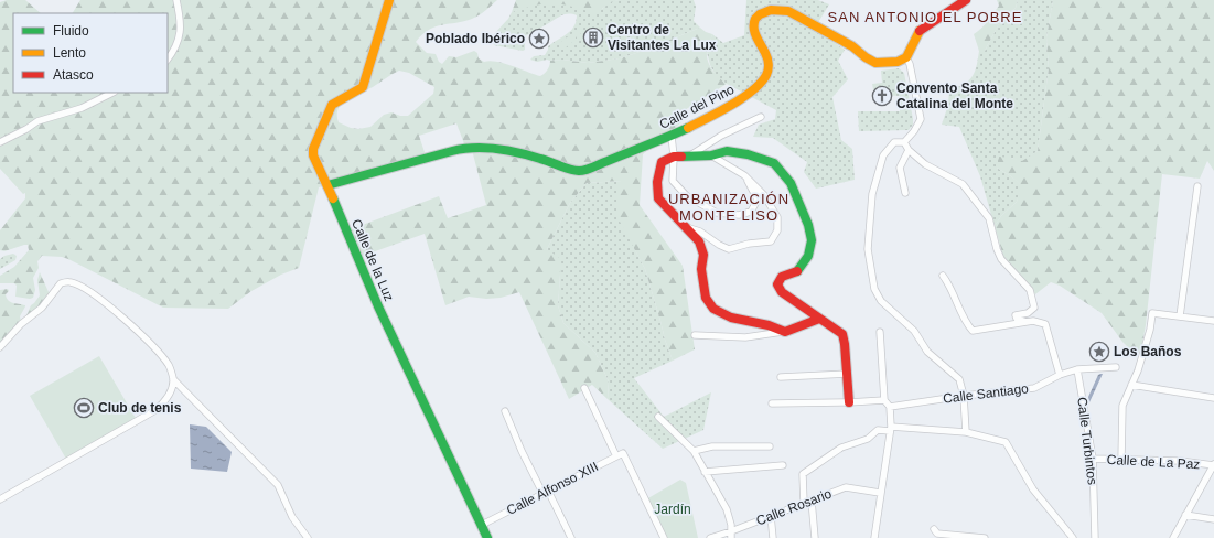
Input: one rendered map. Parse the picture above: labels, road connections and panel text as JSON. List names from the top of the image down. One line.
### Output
{"streets":{"street":["Calle del Pino","Calle de la Luz","Calle Santiago","Calle Turbintos","Calle de La Paz","Calle Alfonso XIII","Calle Rosario"]},"crossings":[["Calle del Pino","Calle de la Luz"],["Calle de la Luz","Calle Alfonso XIII"],["Calle Santiago","Calle Turbintos"],["Calle Turbintos","Calle de La Paz"]],"districts":["SAN ANTONIO EL POBRE","URBANIZACIÓN MONTE LISO"],"parks":["Jardín"],"places":{"building":["Centro de Visitantes La Lux"],"place":["Poblado Ibérico","Los Baños"],"church":["Convento Santa Catalina del Monte"],"sports":["Club de tenis"]},"legend":["Fluido","Lento","Atasco"]}
